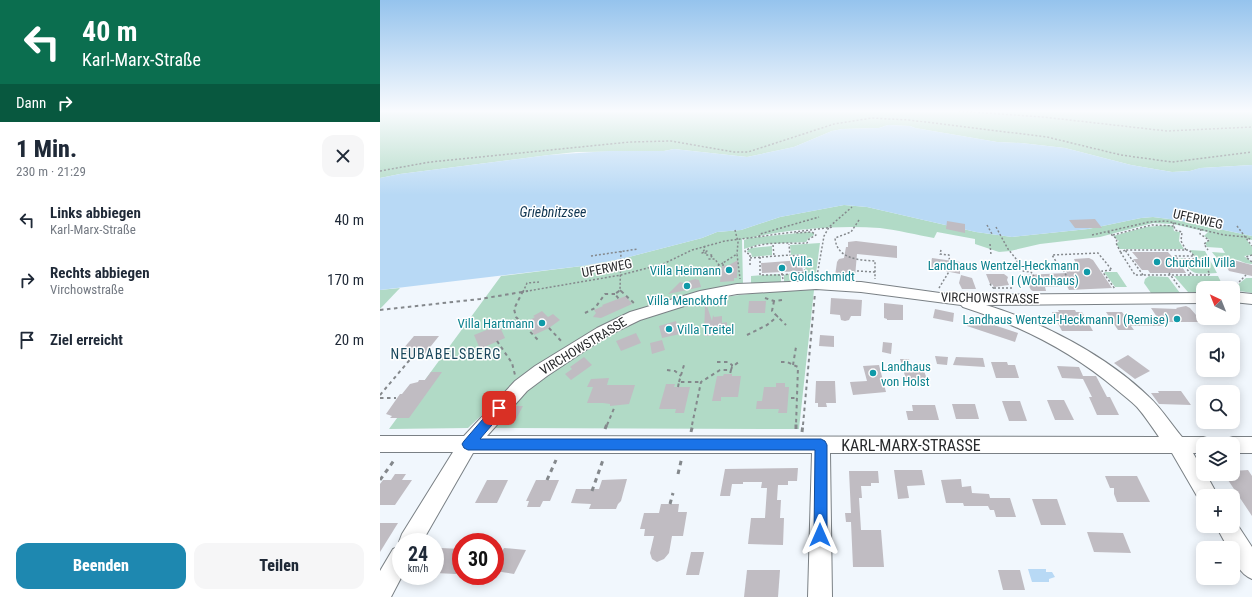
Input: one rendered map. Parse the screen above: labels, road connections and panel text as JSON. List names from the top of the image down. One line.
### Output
{"streets":{"street":["VIRCHOWSTRASSE","KARL-MARX-STRASSE"],"path":["UFERWEG"]},"crossings":[["VIRCHOWSTRASSE","KARL-MARX-STRASSE"]],"districts":["NEUBABELSBERG"],"water":["Griebnitzsee"],"places":["Churchill Villa","Villa Goldschmidt","Villa Heimann","Landhaus Wentzel-Heckmann I (Wohnhaus)","Villa Menckhoff","Landhaus Wentzel-Heckmann I (Remise)","Villa Hartmann","Villa Treitel","Landhaus von Holst"],"north":"top left","page":{"turn":["40 m","Karl-Marx-Straße"],"then":"Dann","heading":["1 Min.","230 m · 21:29"],"list":[{"name":"Links abbiegen","note":"Karl-Marx-Straße","value":"40 m"},{"name":"Rechts abbiegen","note":"Virchowstraße","value":"170 m"},{"name":"Ziel erreicht","value":"20 m"}],"map_buttons":["+","−"],"speed":"24 km/h","limit":"30","buttons":["Beenden","Teilen"]}}
